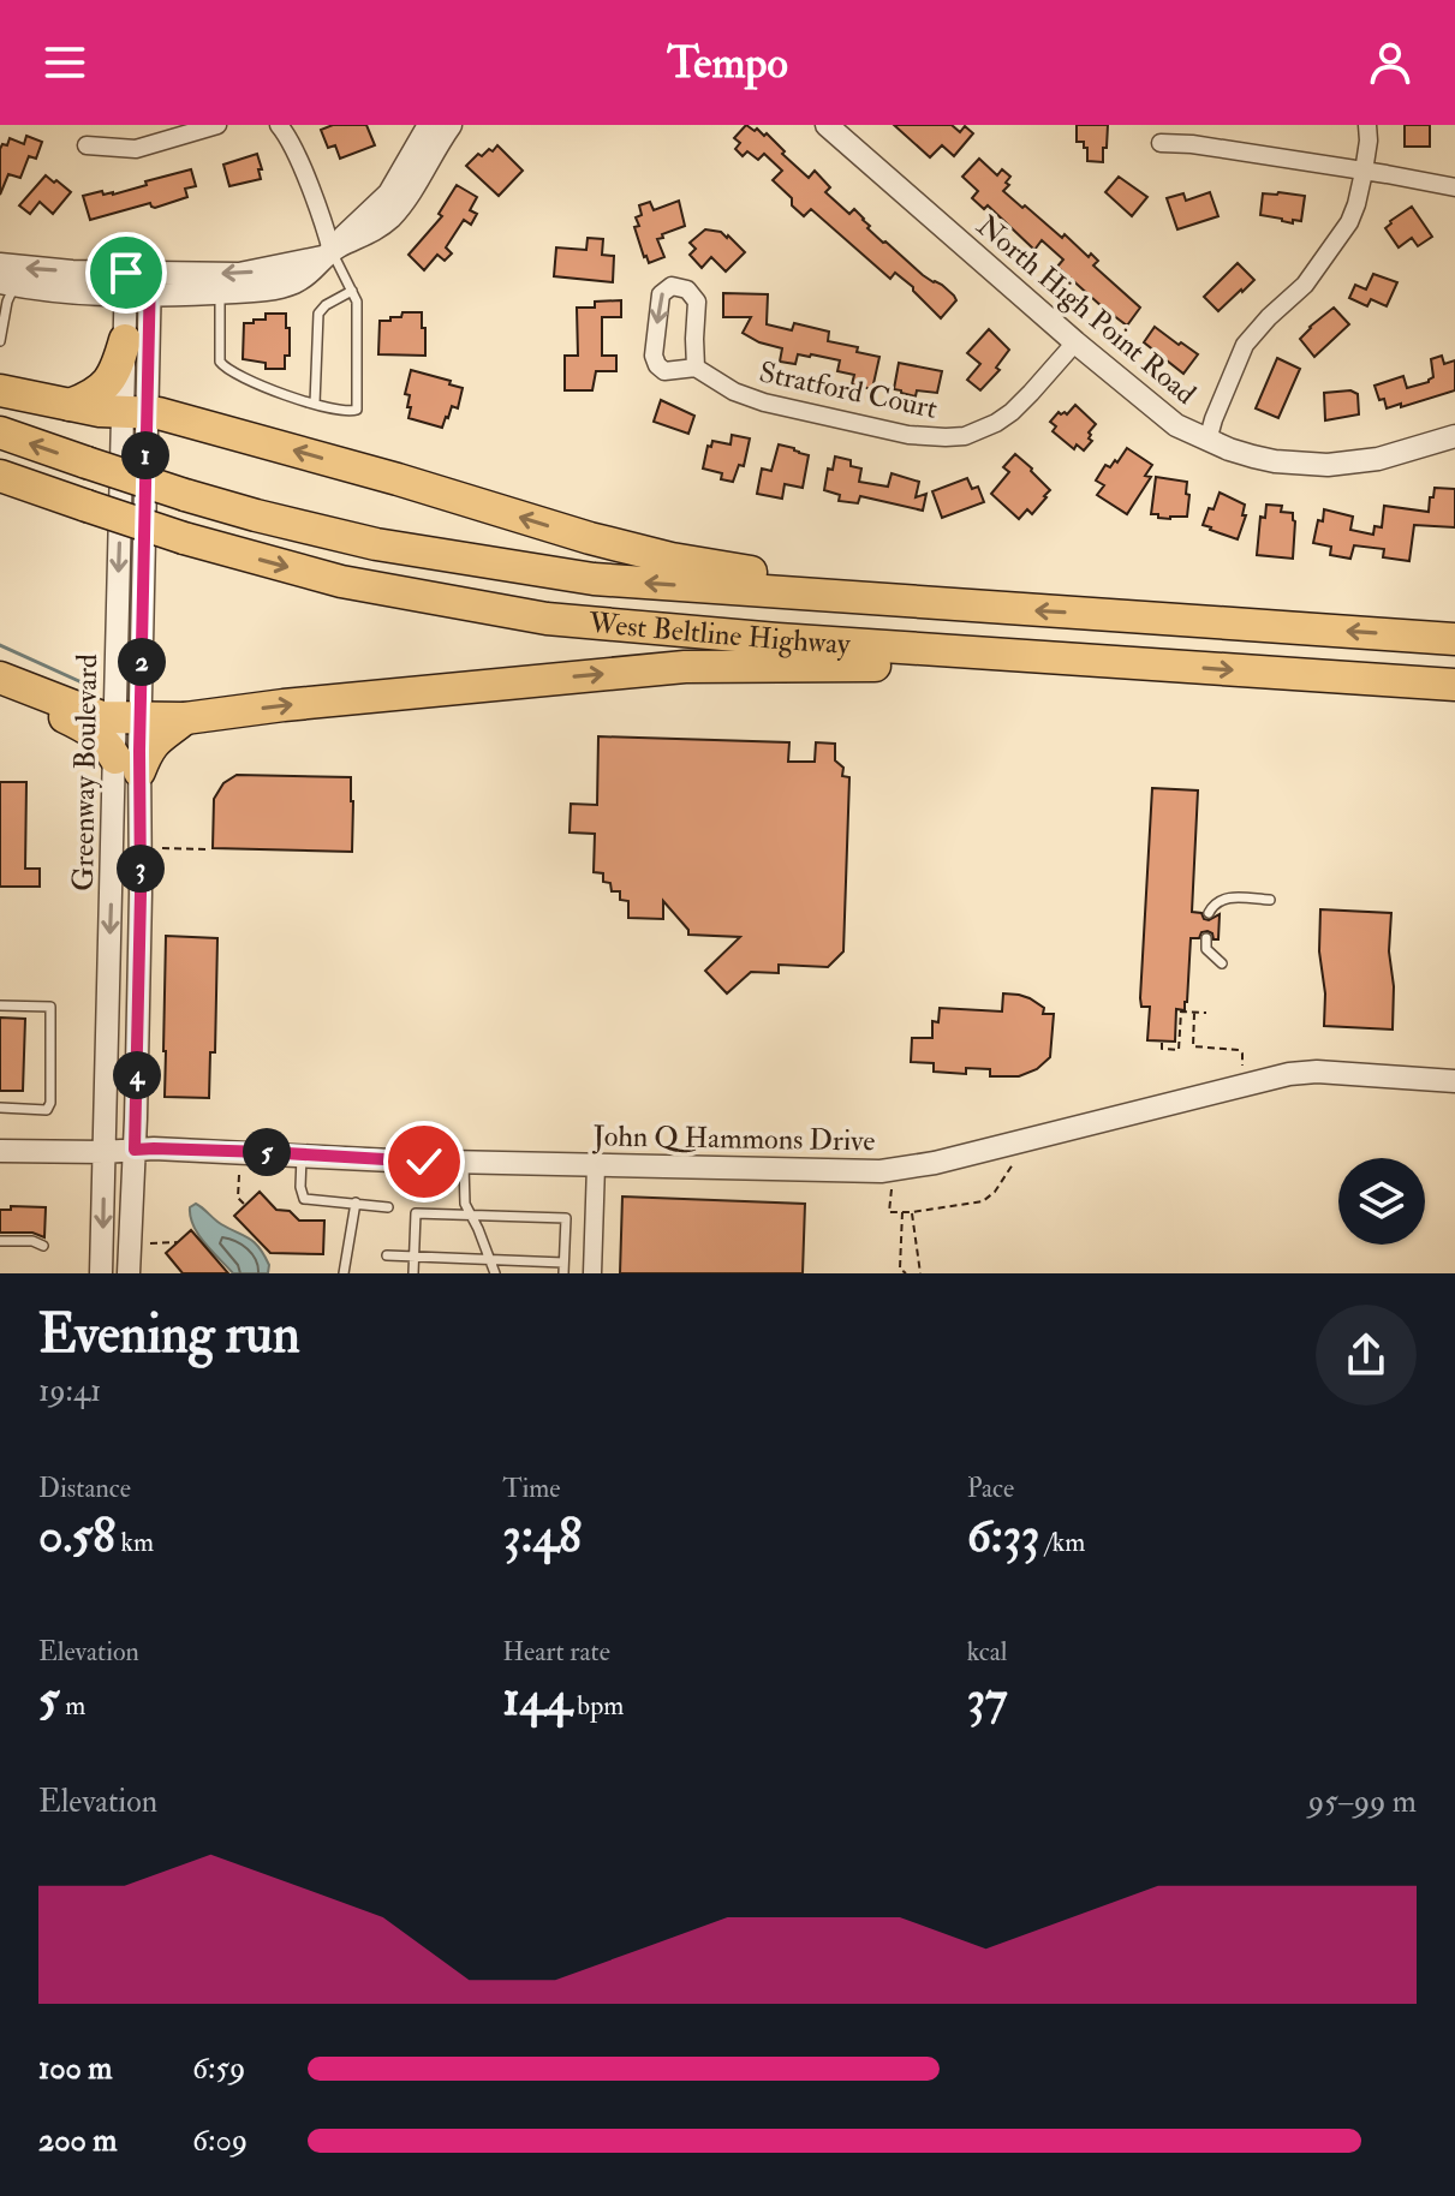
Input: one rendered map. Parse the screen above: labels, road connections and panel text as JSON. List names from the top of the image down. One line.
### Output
{"streets":{"highway":["West Beltline Highway"],"street":["North High Point Road","Stratford Court","Greenway Boulevard","John Q Hammons Drive"]},"crossings":[["North High Point Road","Stratford Court"],["Greenway Boulevard","John Q Hammons Drive"]],"page":{"header":"Tempo","pins":["1","2","3","4","5"],"heading":["Evening run","19:41"],"stats":[["Distance","0.58 km"],["Time","3:48"],["Pace","6:33 /km"],["Elevation","5 m"],["Heart rate","144 bpm"],["kcal","37"]],"chart":["Elevation","95–99 m"],"list":[{"name":"100 m","note":"6:59"},{"name":"200 m","note":"6:09"}]}}
